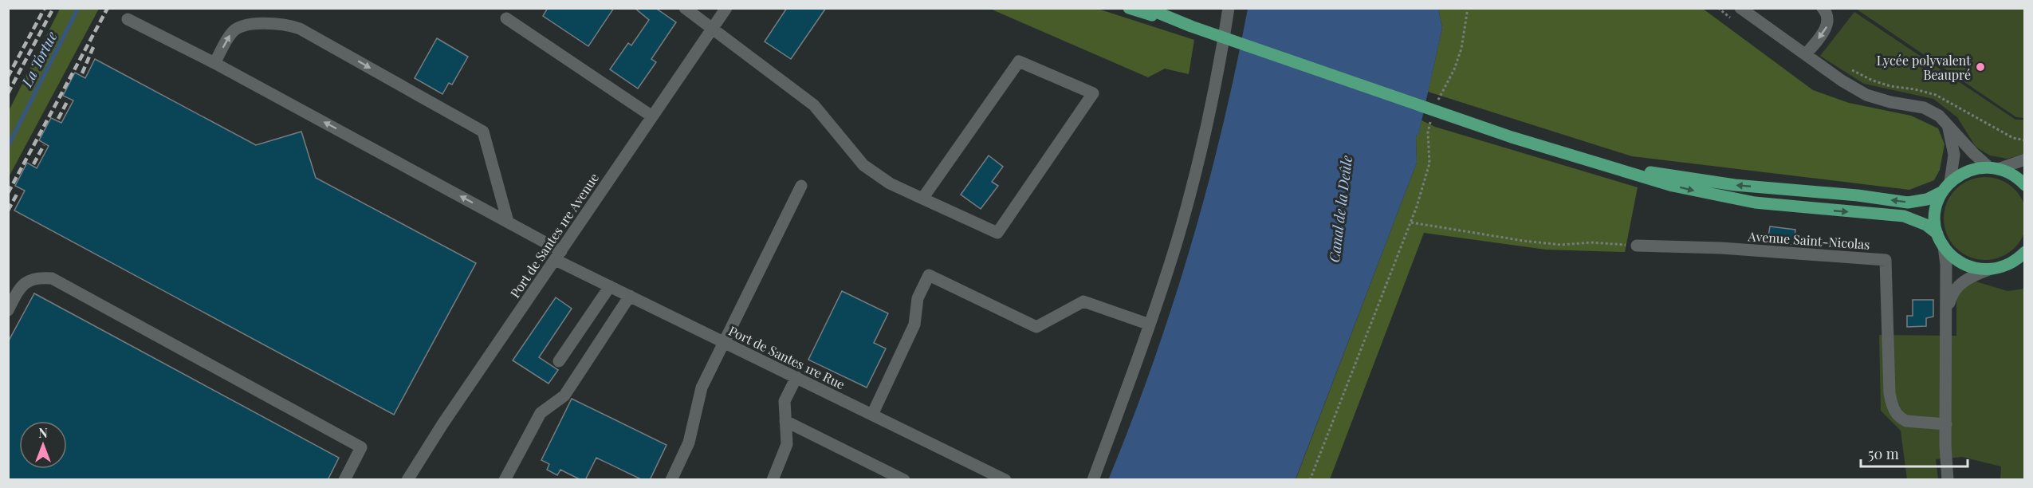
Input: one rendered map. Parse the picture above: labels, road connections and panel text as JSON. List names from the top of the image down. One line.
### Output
{"streets":{"street":["Port de Santes 1re Avenue","Avenue Saint-Nicolas","Port de Santes 1re Rue"]},"crossings":[["Port de Santes 1re Avenue","Port de Santes 1re Rue"]],"water":["La Tortue","Canal de la Deûle"],"places":["Lycée polyvalent Beaupré"],"scale_bar":"50 m","north":"top"}
